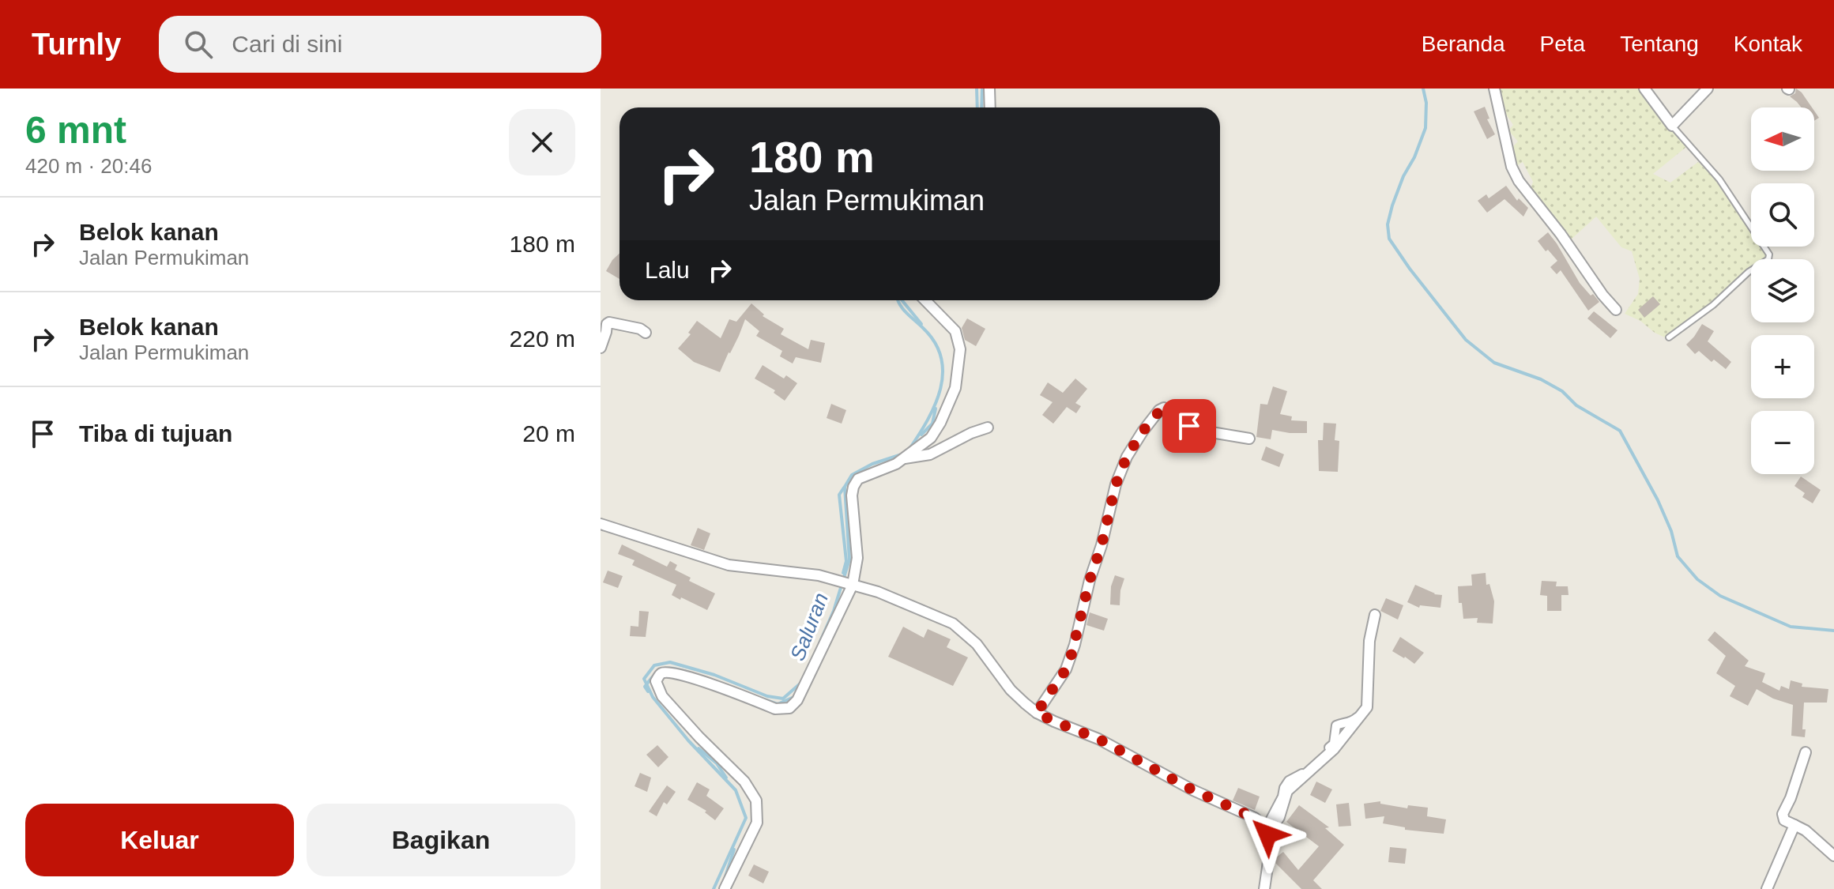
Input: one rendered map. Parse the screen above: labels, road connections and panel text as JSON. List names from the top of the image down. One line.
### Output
{"water":["Saluran"],"north":"left","page":{"header":"Turnly","search":"Cari di sini","nav":["Beranda","Peta","Tentang","Kontak"],"heading":["6 mnt","420 m · 20:46"],"map_buttons":["+","−"],"turn":["180 m","Jalan Permukiman"],"list":[{"name":"Belok kanan","note":"Jalan Permukiman","value":"180 m"},{"name":"Belok kanan","note":"Jalan Permukiman","value":"220 m"},{"name":"Tiba di tujuan","value":"20 m"}],"then":"Lalu","buttons":["Keluar","Bagikan"]}}
